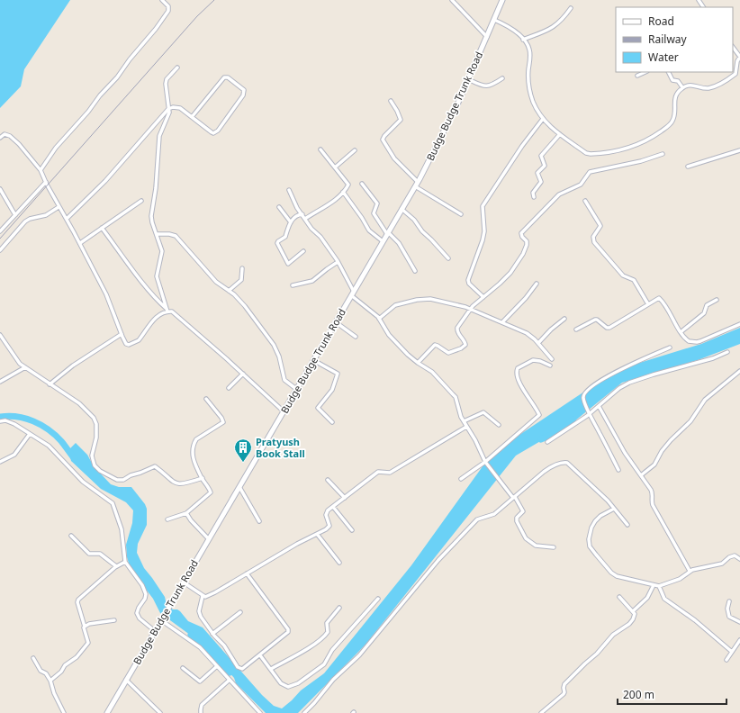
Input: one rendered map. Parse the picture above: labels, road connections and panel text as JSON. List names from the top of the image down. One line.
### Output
{"streets":{"main road":["Budge Budge Trunk Road"]},"places":{"building":["Pratyush Book Stall"]},"legend":["Road","Railway","Water"],"scale_bar":"200 m"}
